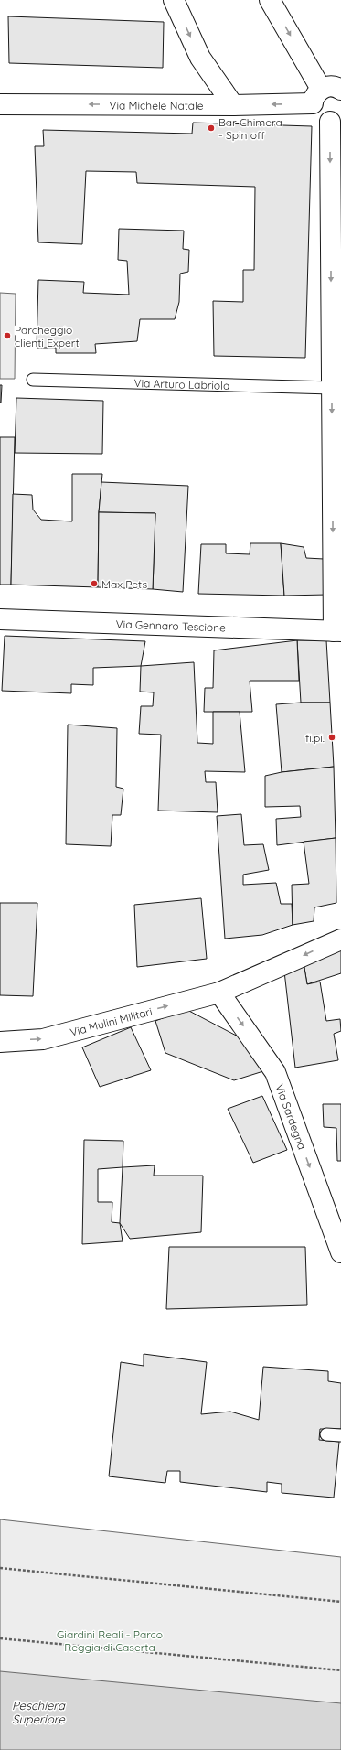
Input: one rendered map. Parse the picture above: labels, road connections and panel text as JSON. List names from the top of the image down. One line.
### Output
{"streets":{"street":["Via Michele Natale","Via Gennaro Tescione","Via Mulini Militari","Via Sardegna"],"lane":["Via Arturo Labriola"]},"crossings":[["Via Mulini Militari","Via Sardegna"]],"one_way":["Via Michele Natale","Via Sardegna"],"water":["Peschiera Superiore"],"parks":["Giardini Reali - Parco Reggia di Caserta"],"places":["Bar Chimera - Spin off","Parcheggio clienti Expert","Max Pets","fi.pi."]}
